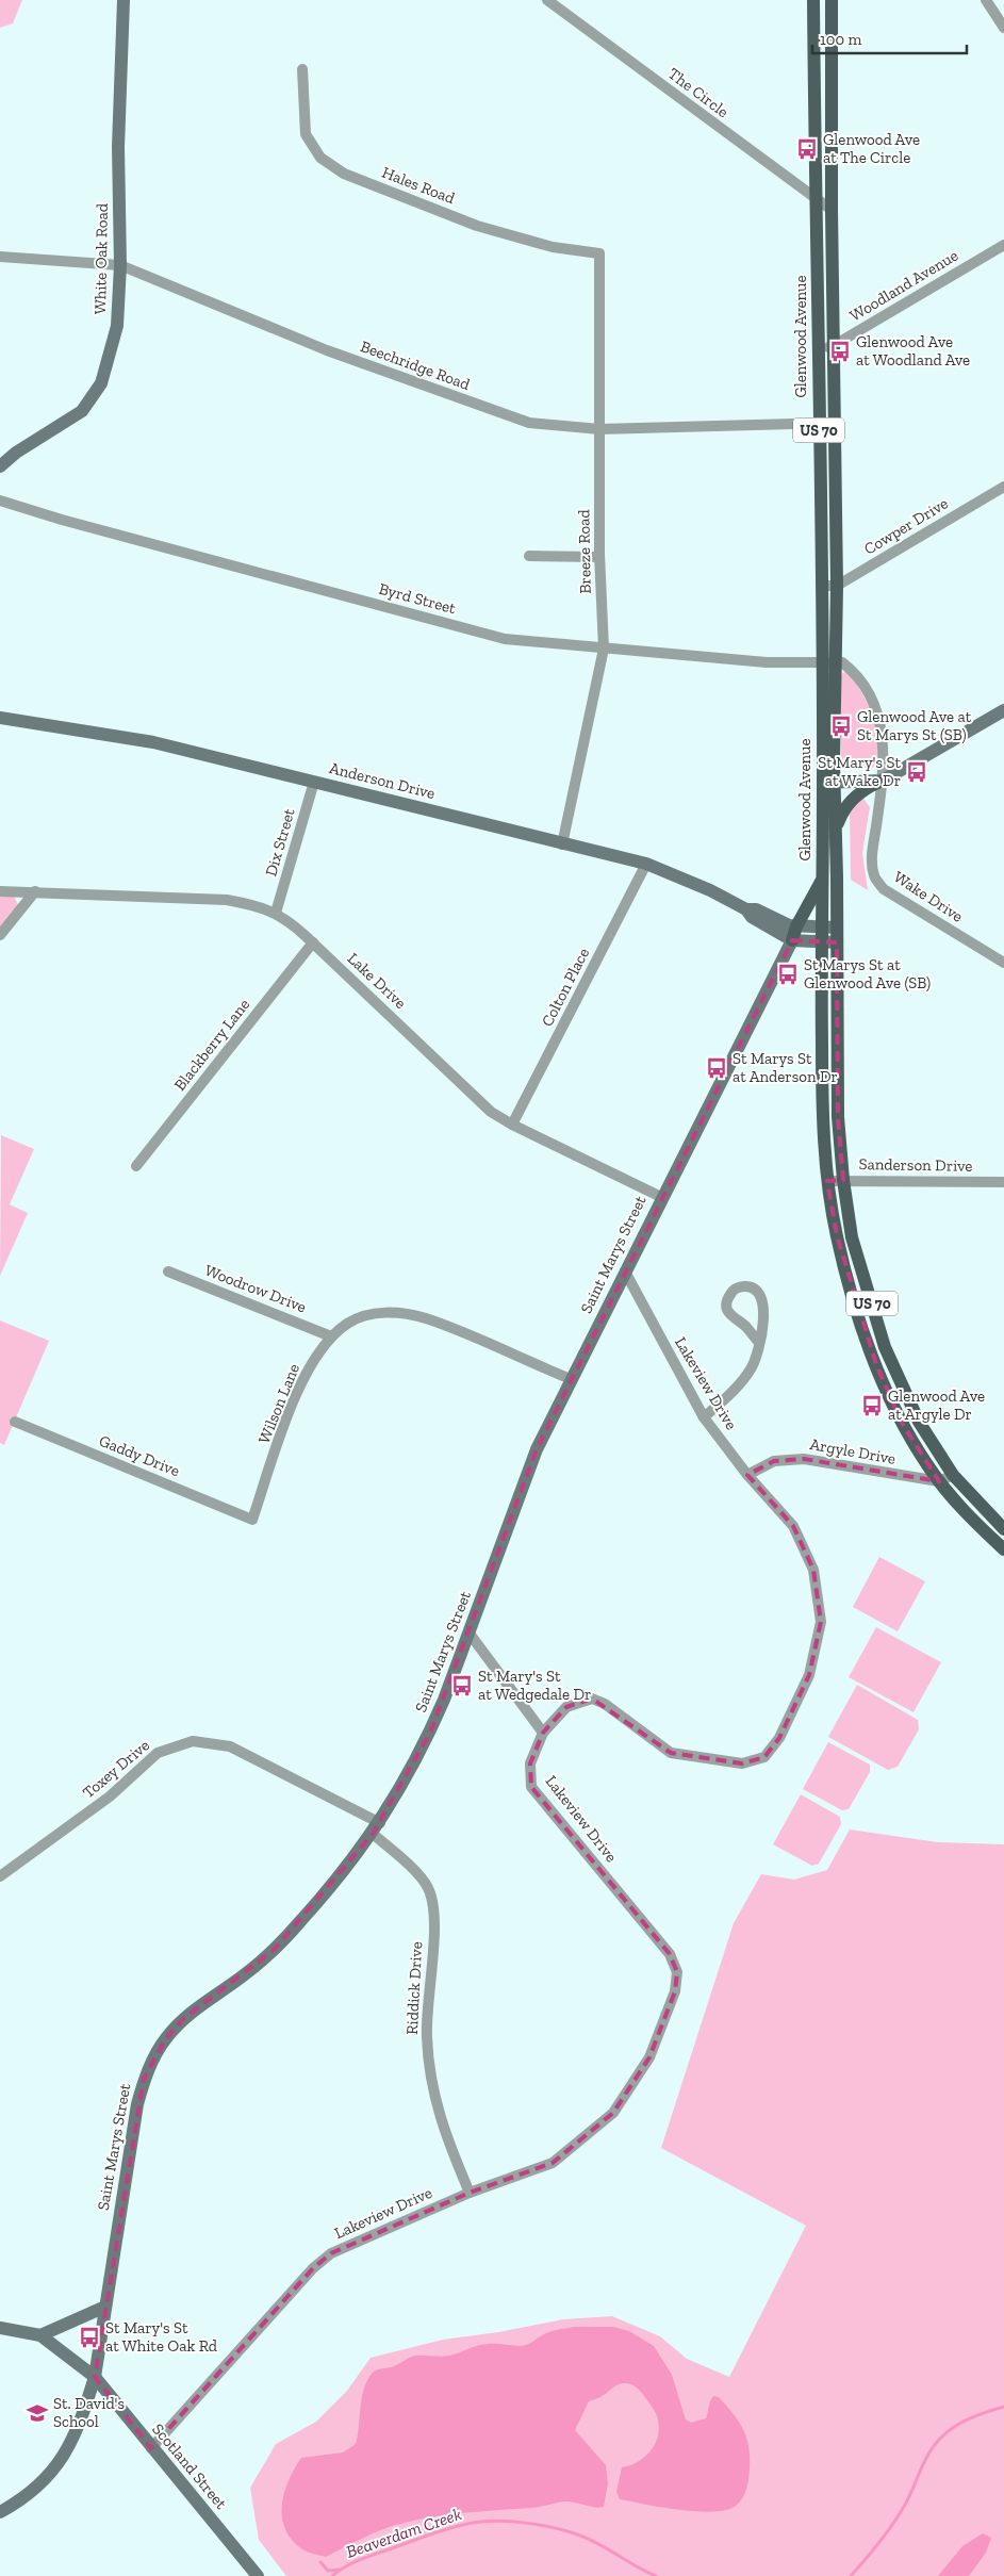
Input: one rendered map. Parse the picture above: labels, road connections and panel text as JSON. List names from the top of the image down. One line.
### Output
{"streets":{"main road":["White Oak Road","Glenwood Avenue","US 70","Anderson Drive","Saint Marys Street","Scotland Street"],"street":["The Circle","Hales Road","Woodland Avenue","Beechridge Road","Cowper Drive","Breeze Road","Byrd Street","Dix Street","Wake Drive","Lake Drive","Colton Place","Blackberry Lane","Sanderson Drive","Woodrow Drive","Lakeview Drive","Wilson Lane","Argyle Drive","Gaddy Drive","Toxey Drive","Riddick Drive"]},"crossings":[["The Circle","Glenwood Avenue"],["Hales Road","Breeze Road"],["White Oak Road","Beechridge Road"],["Woodland Avenue","Glenwood Avenue"],["Glenwood Avenue","Beechridge Road"],["Glenwood Avenue","Cowper Drive"],["Glenwood Avenue","Byrd Street"],["Glenwood Avenue","Wake Drive"],["Glenwood Avenue","Sanderson Drive"],["Glenwood Avenue","Argyle Drive"],["Beechridge Road","Breeze Road"],["Breeze Road","Byrd Street"],["Breeze Road","Anderson Drive"],["Byrd Street","Wake Drive"],["Anderson Drive","Dix Street"],["Anderson Drive","Colton Place"],["Anderson Drive","Saint Marys Street"],["Dix Street","Lake Drive"],["Lake Drive","Colton Place"],["Lake Drive","Blackberry Lane"],["Lake Drive","Saint Marys Street"],["Saint Marys Street","Lakeview Drive"],["Saint Marys Street","Wilson Lane"],["Saint Marys Street","Toxey Drive"],["Saint Marys Street","Riddick Drive"],["Saint Marys Street","Scotland Street"],["Woodrow Drive","Wilson Lane"],["Lakeview Drive","Argyle Drive"],["Lakeview Drive","Riddick Drive"],["Lakeview Drive","Scotland Street"],["Wilson Lane","Gaddy Drive"],["Toxey Drive","Riddick Drive"]],"water":["Beaverdam Creek"],"places":{"bus stop":["Glenwood Ave at The Circle","Glenwood Ave at Woodland Ave","Glenwood Ave at St Marys St (SB)","St Mary's St at Wake Dr","St Marys St at Glenwood Ave (SB)","St Marys St at Anderson Dr","Glenwood Ave at Argyle Dr","St Mary's St at Wedgedale Dr","St Mary's St at White Oak Rd"],"school or university":["St. David's School"]},"scale_bar":"100 m"}
